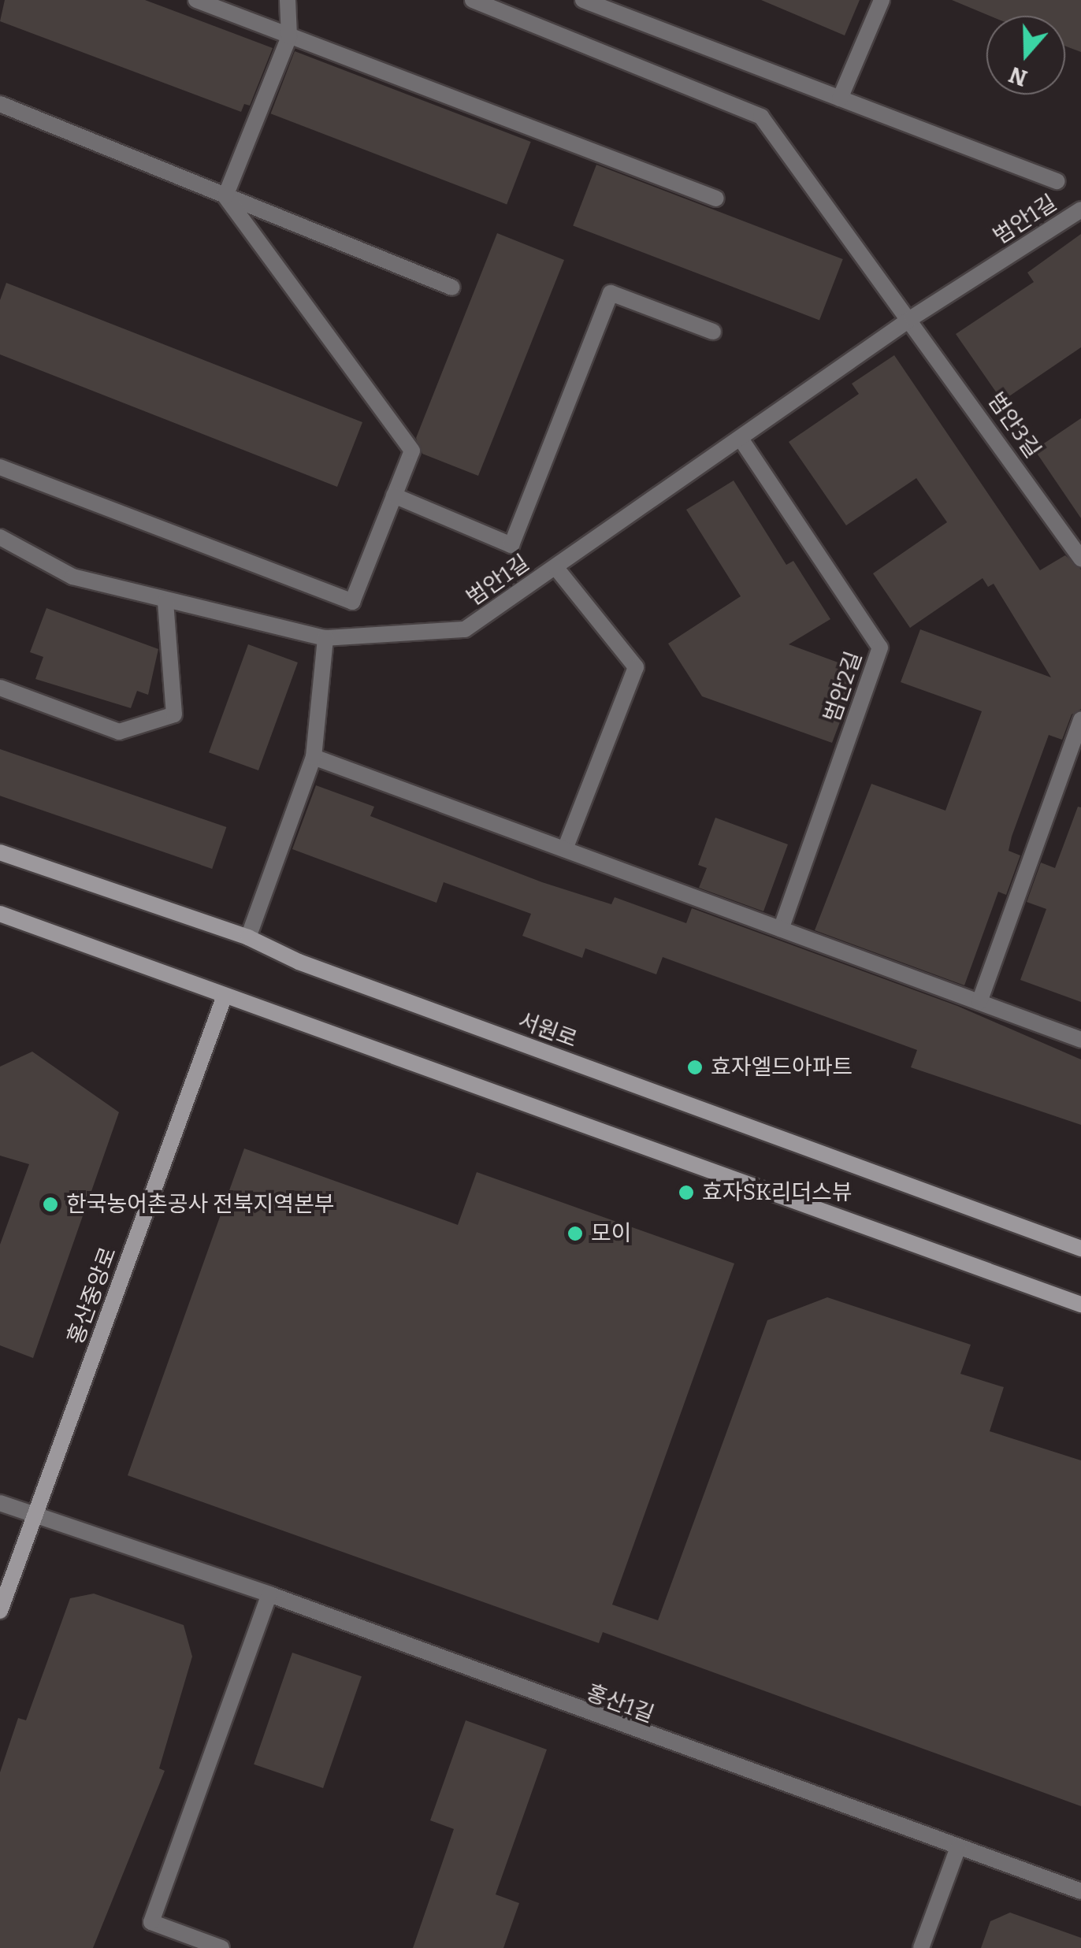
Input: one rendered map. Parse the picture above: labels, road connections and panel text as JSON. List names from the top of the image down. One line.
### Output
{"streets":{"main road":["서원로","홍산중앙로"],"street":["범안1길","범안3길","범안2길","홍산1길"]},"crossings":[["범안1길","범안3길"],["범안1길","범안2길"],["홍산중앙로","홍산1길"]],"places":["효자엘드아파트","효자SK리더스뷰","한국농어촌공사 전북지역본부","모이"],"north":"bottom"}
